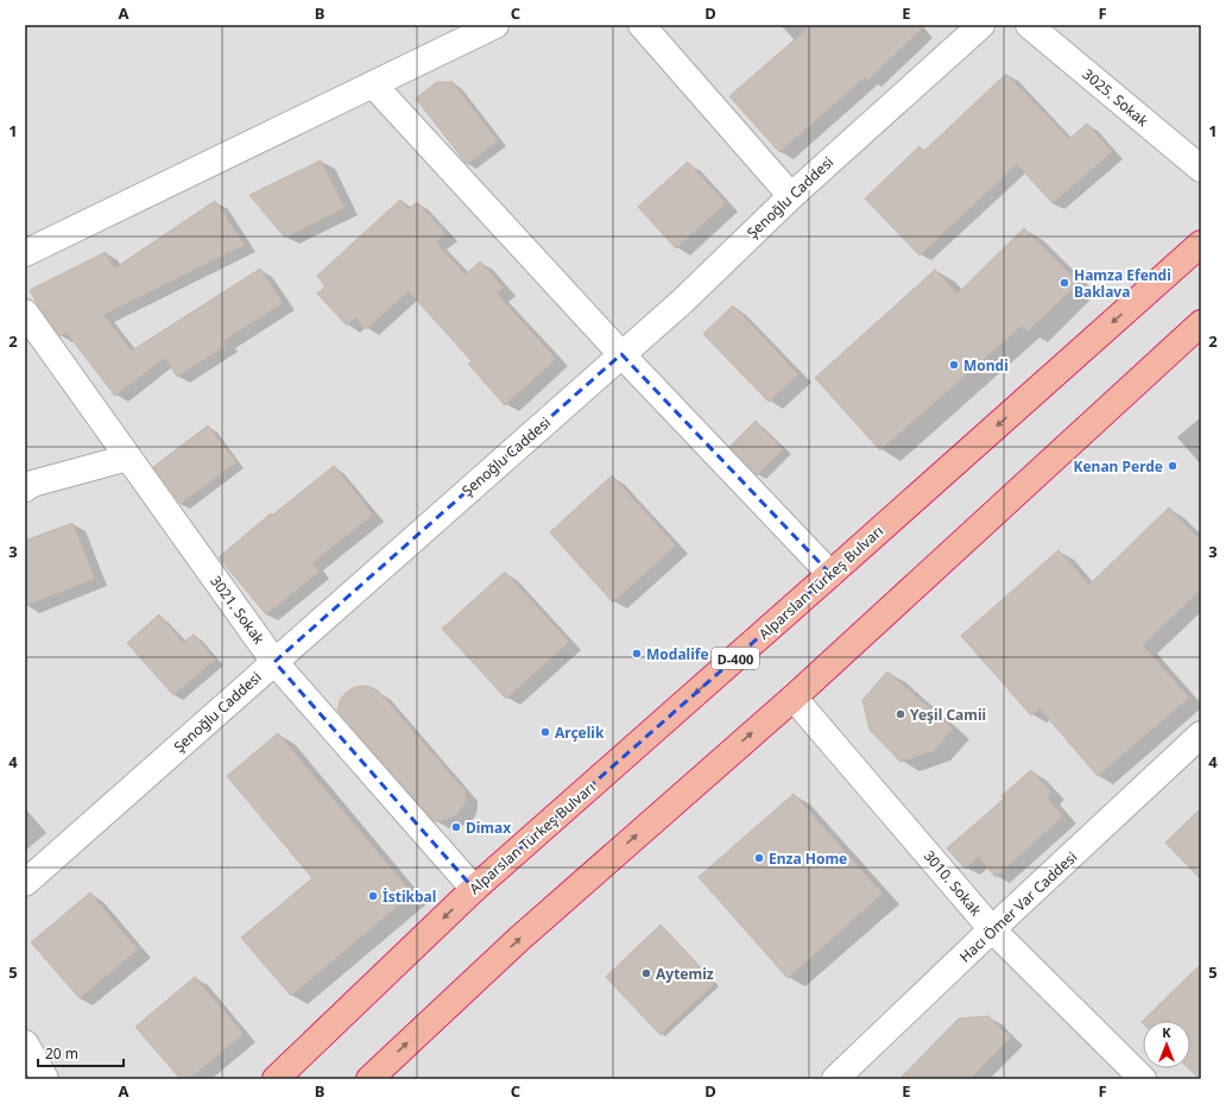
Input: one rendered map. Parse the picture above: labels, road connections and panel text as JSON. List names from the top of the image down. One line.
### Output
{"streets":{"highway":["Alparslan Türkeş Bulvarı","D-400"],"street":["3025. Sokak","Şenoğlu Caddesi","3021. Sokak","3010. Sokak","Hacı Ömer Var Caddesi"]},"crossings":[["Şenoğlu Caddesi","3021. Sokak"],["Alparslan Türkeş Bulvarı","3021. Sokak"],["3010. Sokak","Hacı Ömer Var Caddesi"]],"places":["Hamza Efendi Baklava","Mondi","Kenan Perde","Modalife","Yeşil Camii","Arçelik","Dimax","Enza Home","İstikbal","Aytemiz"],"scale_bar":"20 m","north":"top","grid":{"columns":["A","B","C","D","E","F"],"rows":["1","2","3","4","5"]}}
